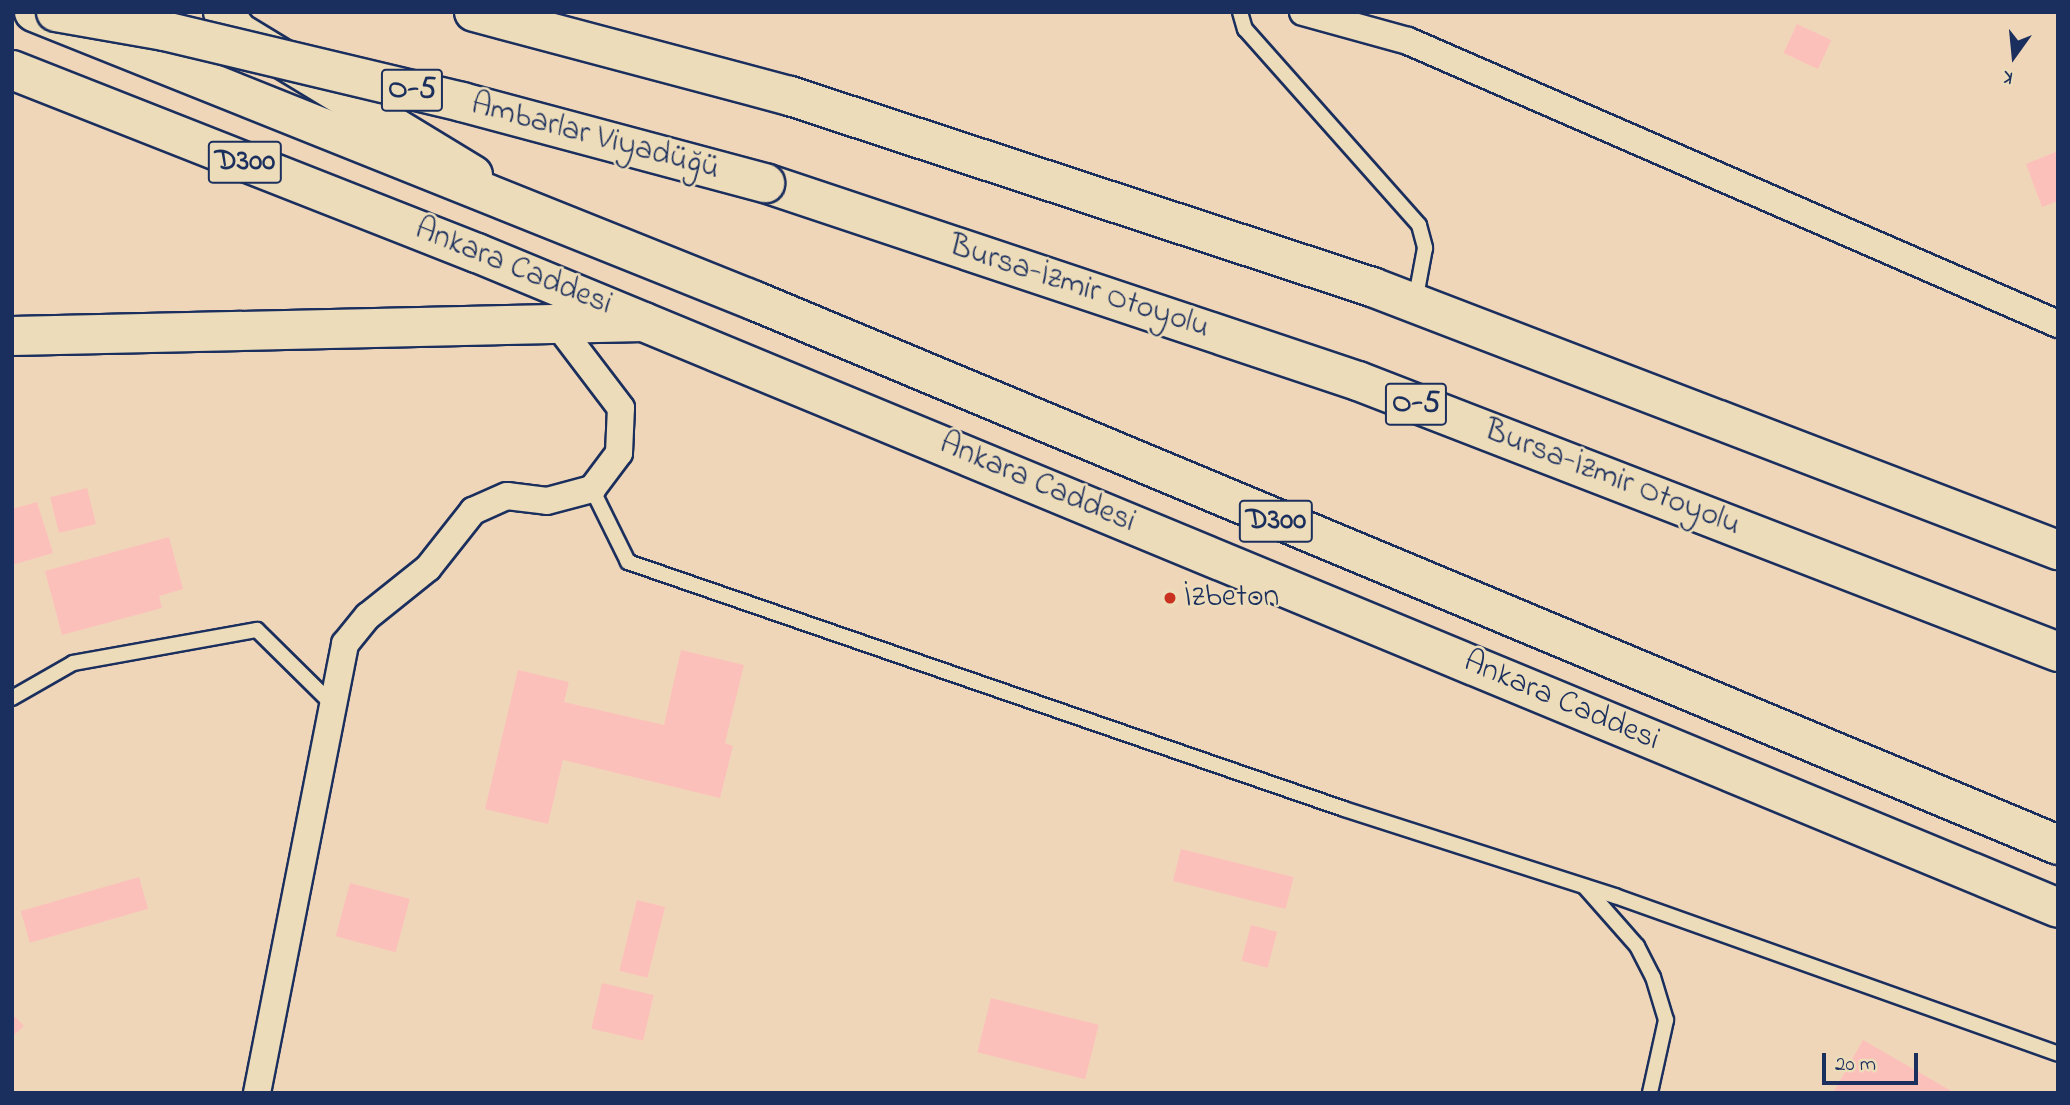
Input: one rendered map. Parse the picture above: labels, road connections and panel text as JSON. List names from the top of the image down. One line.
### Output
{"streets":{"main road":["O-5","Ambarlar Viyadüğü","D300","Ankara Caddesi","Bursa-İzmir Otoyolu"]},"crossings":[["Ambarlar Viyadüğü","Bursa-İzmir Otoyolu"]],"places":["İzbeton"],"scale_bar":"20 m","north":"bottom"}
